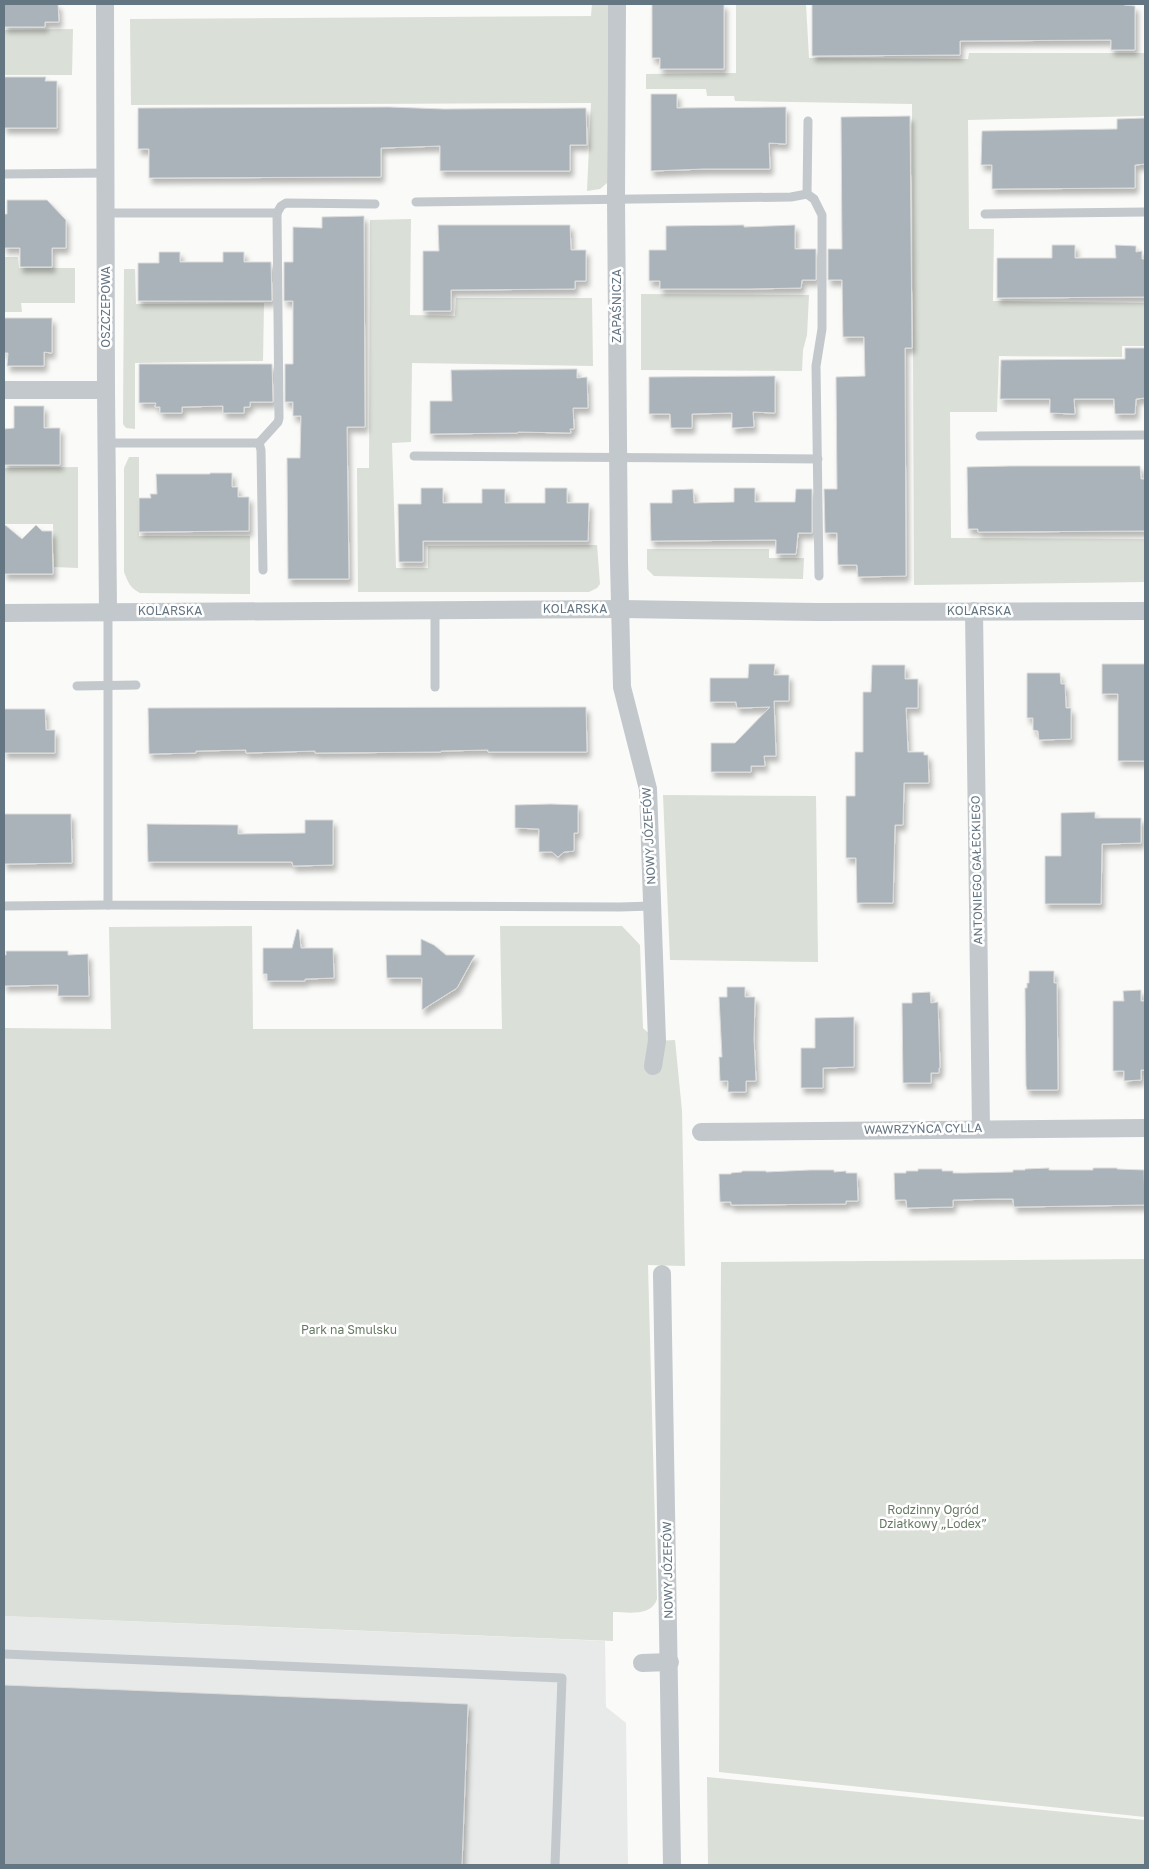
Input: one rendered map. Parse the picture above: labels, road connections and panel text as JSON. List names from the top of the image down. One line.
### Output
{"streets":{"street":["ZAPAŚNICZA","OSZCZEPOWA","KOLARSKA","NOWY JÓZEFÓW","ANTONIEGO GAŁECKIEGO","WAWRZYŃCA CYLLA"]},"crossings":[["ZAPAŚNICZA","KOLARSKA"],["ZAPAŚNICZA","NOWY JÓZEFÓW"],["OSZCZEPOWA","KOLARSKA"],["KOLARSKA","NOWY JÓZEFÓW"],["KOLARSKA","ANTONIEGO GAŁECKIEGO"],["ANTONIEGO GAŁECKIEGO","WAWRZYŃCA CYLLA"]],"parks":["Park na Smulsku","Rodzinny Ogród Działkowy „Lodex”"]}
